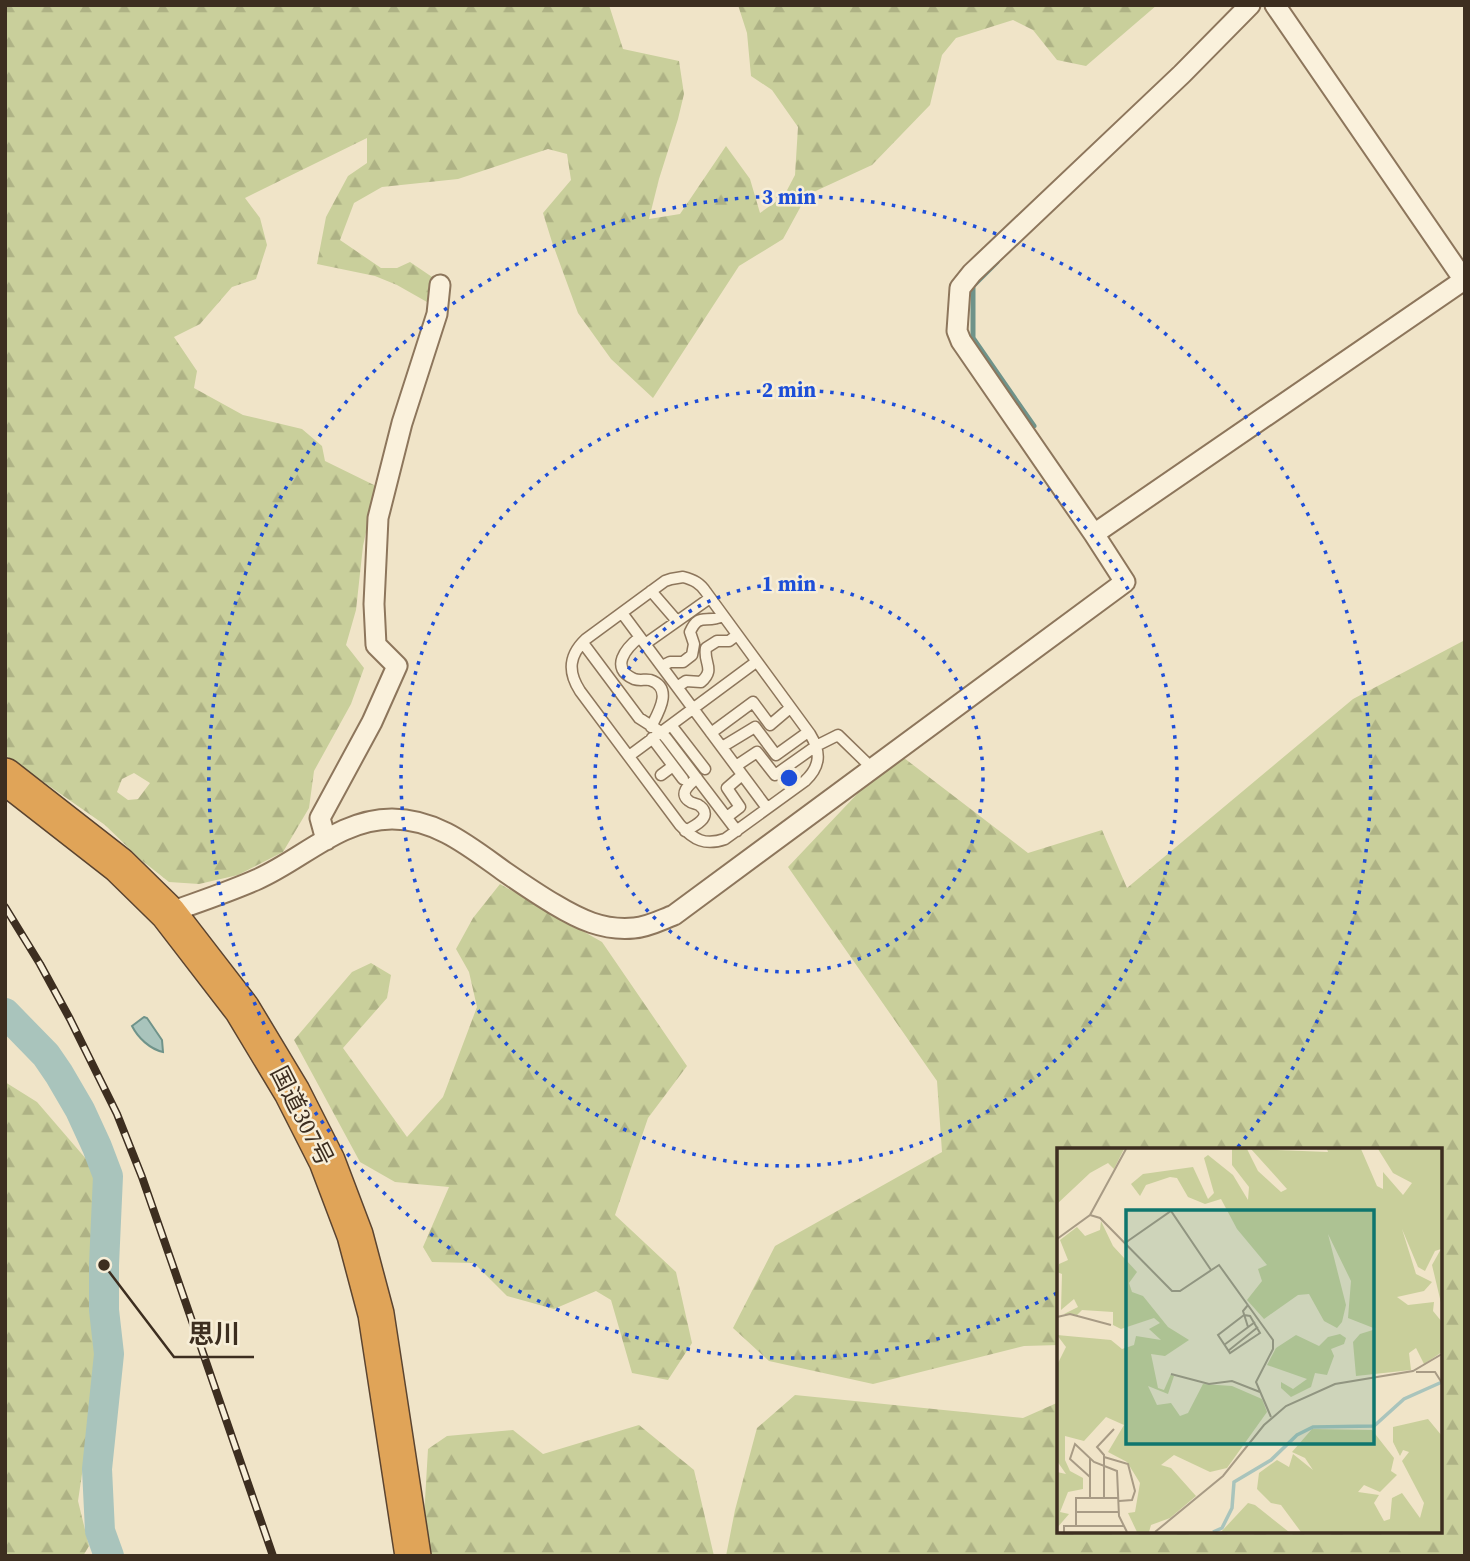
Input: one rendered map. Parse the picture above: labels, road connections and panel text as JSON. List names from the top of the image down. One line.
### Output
{"streets":{"highway":["国道307号"]},"places":["思川"],"rings":["3 min","2 min","1 min"]}
